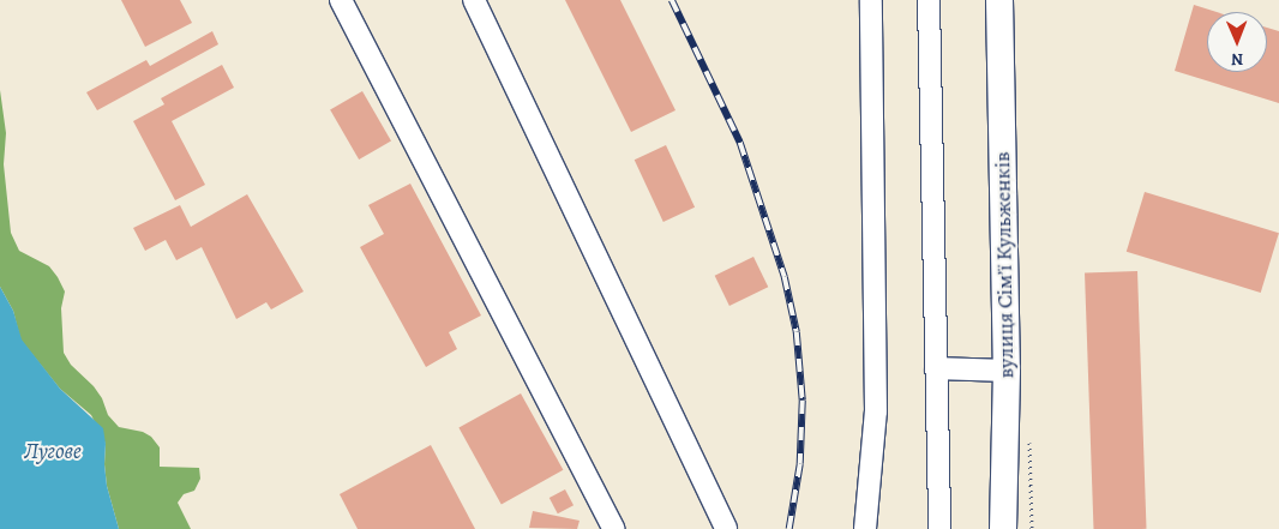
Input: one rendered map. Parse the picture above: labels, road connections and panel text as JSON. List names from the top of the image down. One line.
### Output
{"streets":{"main road":["вулиця Сімʼї Кульженків"]},"water":["Лугове"],"north":"bottom"}
